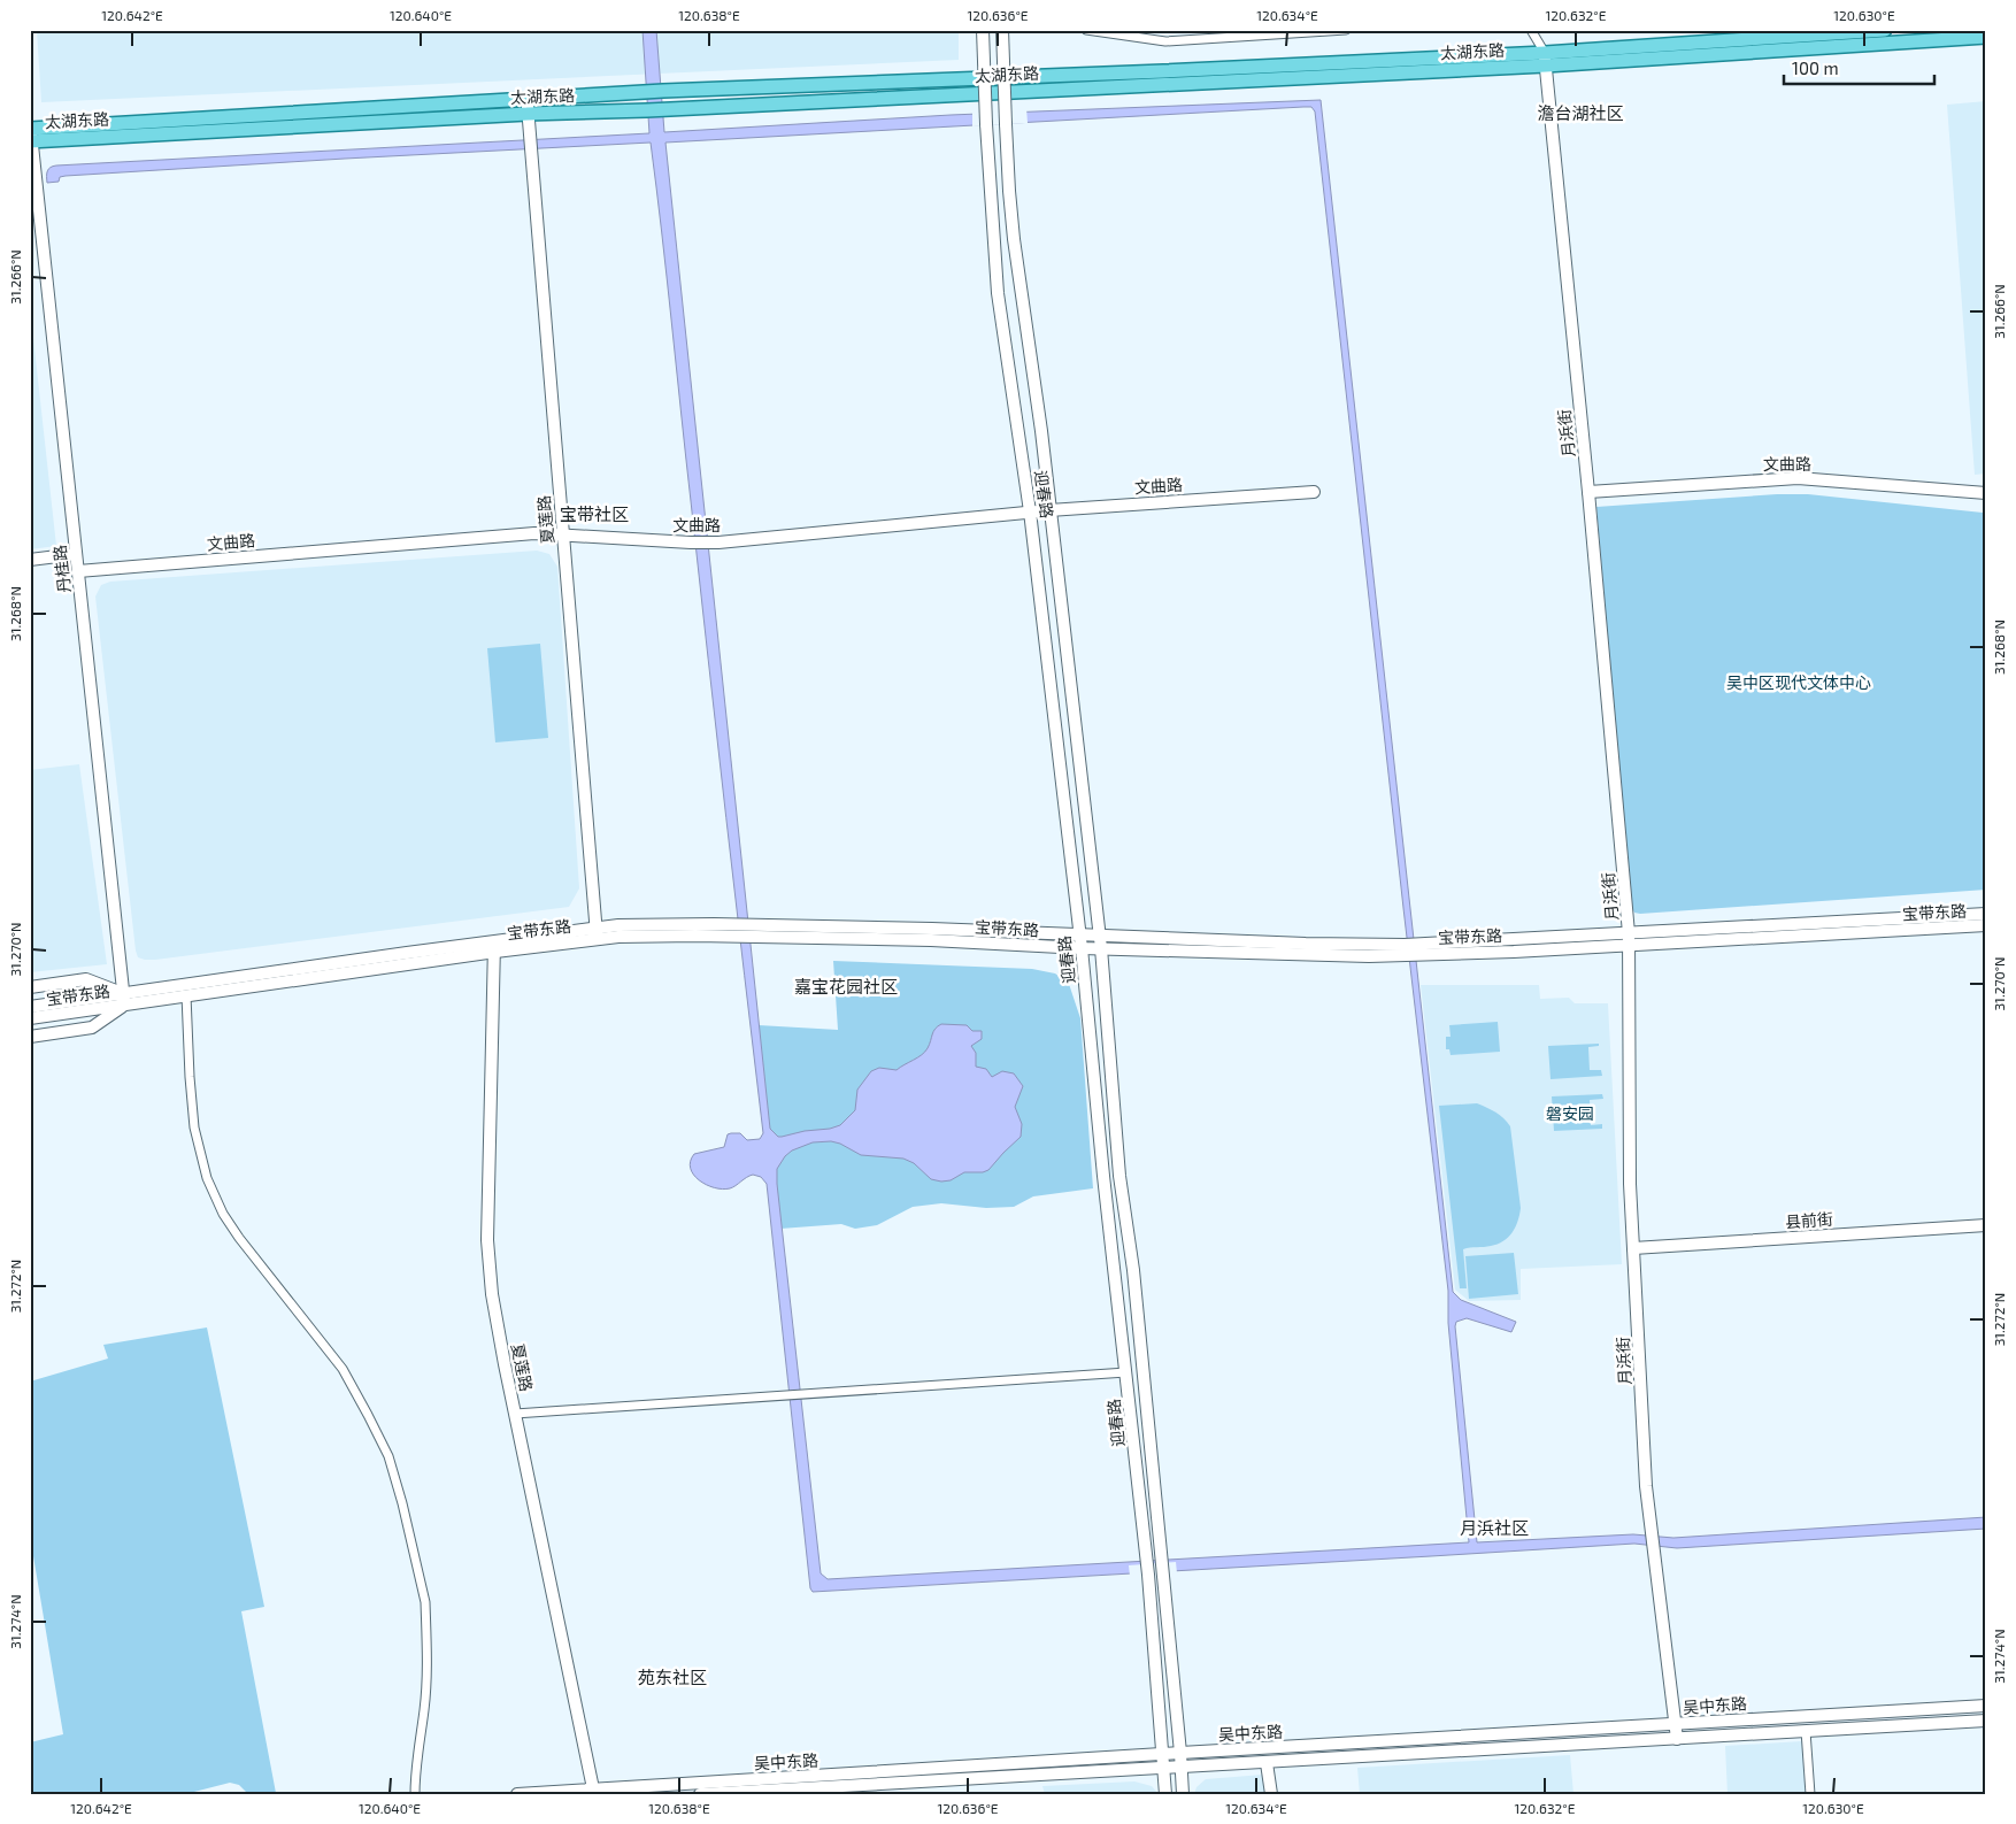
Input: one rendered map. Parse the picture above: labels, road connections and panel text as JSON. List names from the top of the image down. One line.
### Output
{"streets":{"main road":["太湖东路","月浜街","文曲路","迎春路","夏莲路","丹桂路","宝带东路","县前街","吴中东路"]},"crossings":[["太湖东路","月浜街"],["太湖东路","夏莲路"],["太湖东路","丹桂路"],["月浜街","文曲路"],["月浜街","宝带东路"],["月浜街","县前街"],["月浜街","吴中东路"],["文曲路","迎春路"],["文曲路","夏莲路"],["文曲路","丹桂路"],["迎春路","宝带东路"],["迎春路","吴中东路"],["夏莲路","宝带东路"],["夏莲路","吴中东路"],["丹桂路","宝带东路"]],"districts":["澹台湖社区","宝带社区","嘉宝花园社区","月浜社区","苑东社区"],"parks":["吴中区现代文体中心","磐安园"],"scale_bar":"100 m","coordinates":["120.642°E","120.640°E","120.638°E","120.636°E","120.634°E","120.632°E","120.630°E","31.266°N","31.268°N","31.270°N","31.272°N","31.274°N"]}
